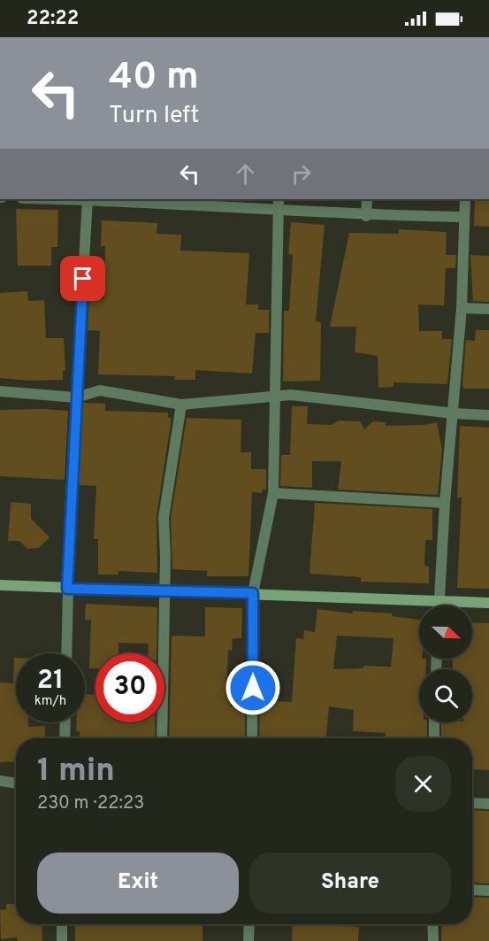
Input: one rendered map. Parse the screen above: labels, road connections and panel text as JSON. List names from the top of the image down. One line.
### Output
{"north":"right","page":{"status":"22:22","turn":["40 m","Turn left"],"speed":"21 km/h","limit":"30","heading":["1 min","230 m · 22:23"],"buttons":["Exit","Share"]}}
